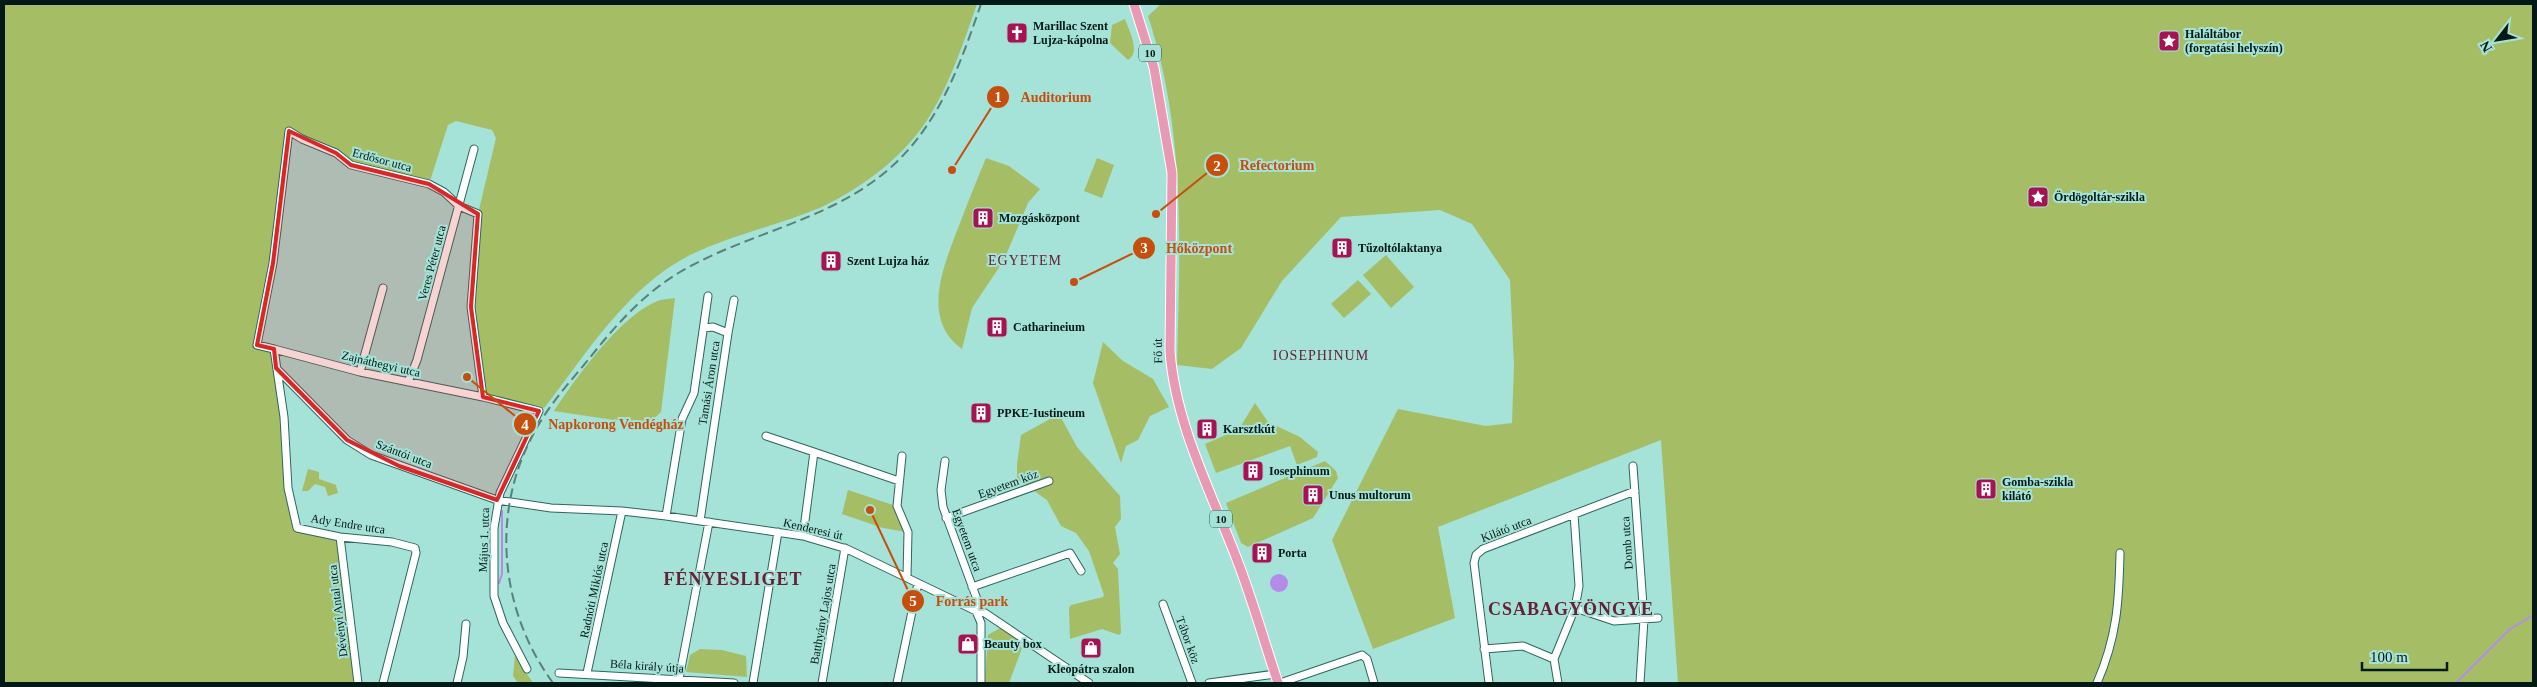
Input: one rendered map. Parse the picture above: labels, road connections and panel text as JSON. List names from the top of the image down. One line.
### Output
{"streets":{"main road":["10","Fő út"],"street":["Erdősor utca","Veres Péter utca","Zajnáthegyi utca","Tamási Áron utca","Szántói utca","Egyetem köz","Ady Endre utca","Kenderesi út","Kilátó utca","Május 1. utca","Egyetem utca","Domb utca","Radnóti Miklós utca","Dévényi Antal utca","Batthyány Lajos utca","Tábor köz","Béla király útja"]},"crossings":[["Erdősor utca","Veres Péter utca"],["Erdősor utca","Zajnáthegyi utca"],["Erdősor utca","Május 1. utca"],["Veres Péter utca","Zajnáthegyi utca"],["Zajnáthegyi utca","Május 1. utca"],["Tamási Áron utca","Kenderesi út"],["Szántói utca","Ady Endre utca"],["Szántói utca","Kenderesi út"],["Szántói utca","Május 1. utca"],["Egyetem köz","Egyetem utca"],["Ady Endre utca","Dévényi Antal utca"],["Kenderesi út","Május 1. utca"],["Kenderesi út","Egyetem utca"],["Kenderesi út","Radnóti Miklós utca"],["Kenderesi út","Batthyány Lajos utca"],["Kilátó utca","Domb utca"],["Radnóti Miklós utca","Béla király útja"]],"districts":["EGYETEM","IOSEPHINUM","FÉNYESLIGET","CSABAGYÖNGYE"],"places":{"church":["Marillac Szent Lujza-kápolna"],"place":["Haláltábor (forgatási helyszín)","Ördögoltár-szikla"],"other":["Auditorium","Refectorium","Hőközpont","Napkorong Vendégház","Forrás park"],"building":["Mozgásközpont","Tűzoltólaktanya","Szent Lujza ház","Catharineium","PPKE-Iustineum","Karsztkút","Iosephinum","Gomba-szikla kilátó","Unus multorum","Porta"],"shop":["Beauty box","Kleopátra szalon"]},"scale_bar":"100 m","north":"bottom left"}
